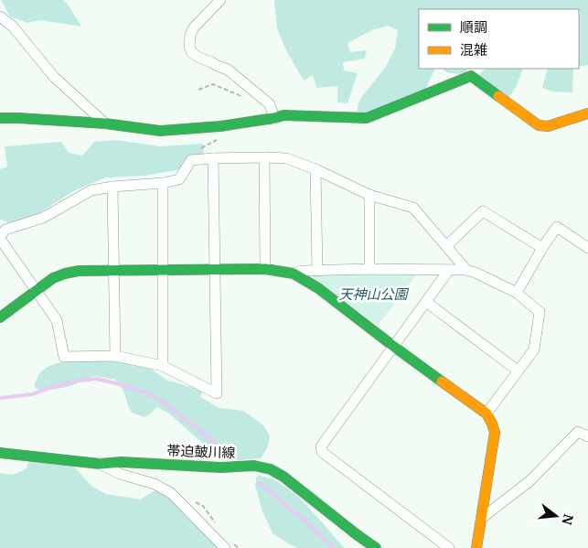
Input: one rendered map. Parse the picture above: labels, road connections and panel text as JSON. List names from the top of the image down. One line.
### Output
{"streets":{"street":["帯迫皷川線"]},"parks":["天神山公園"],"legend":["順調","混雑"],"north":"right"}
